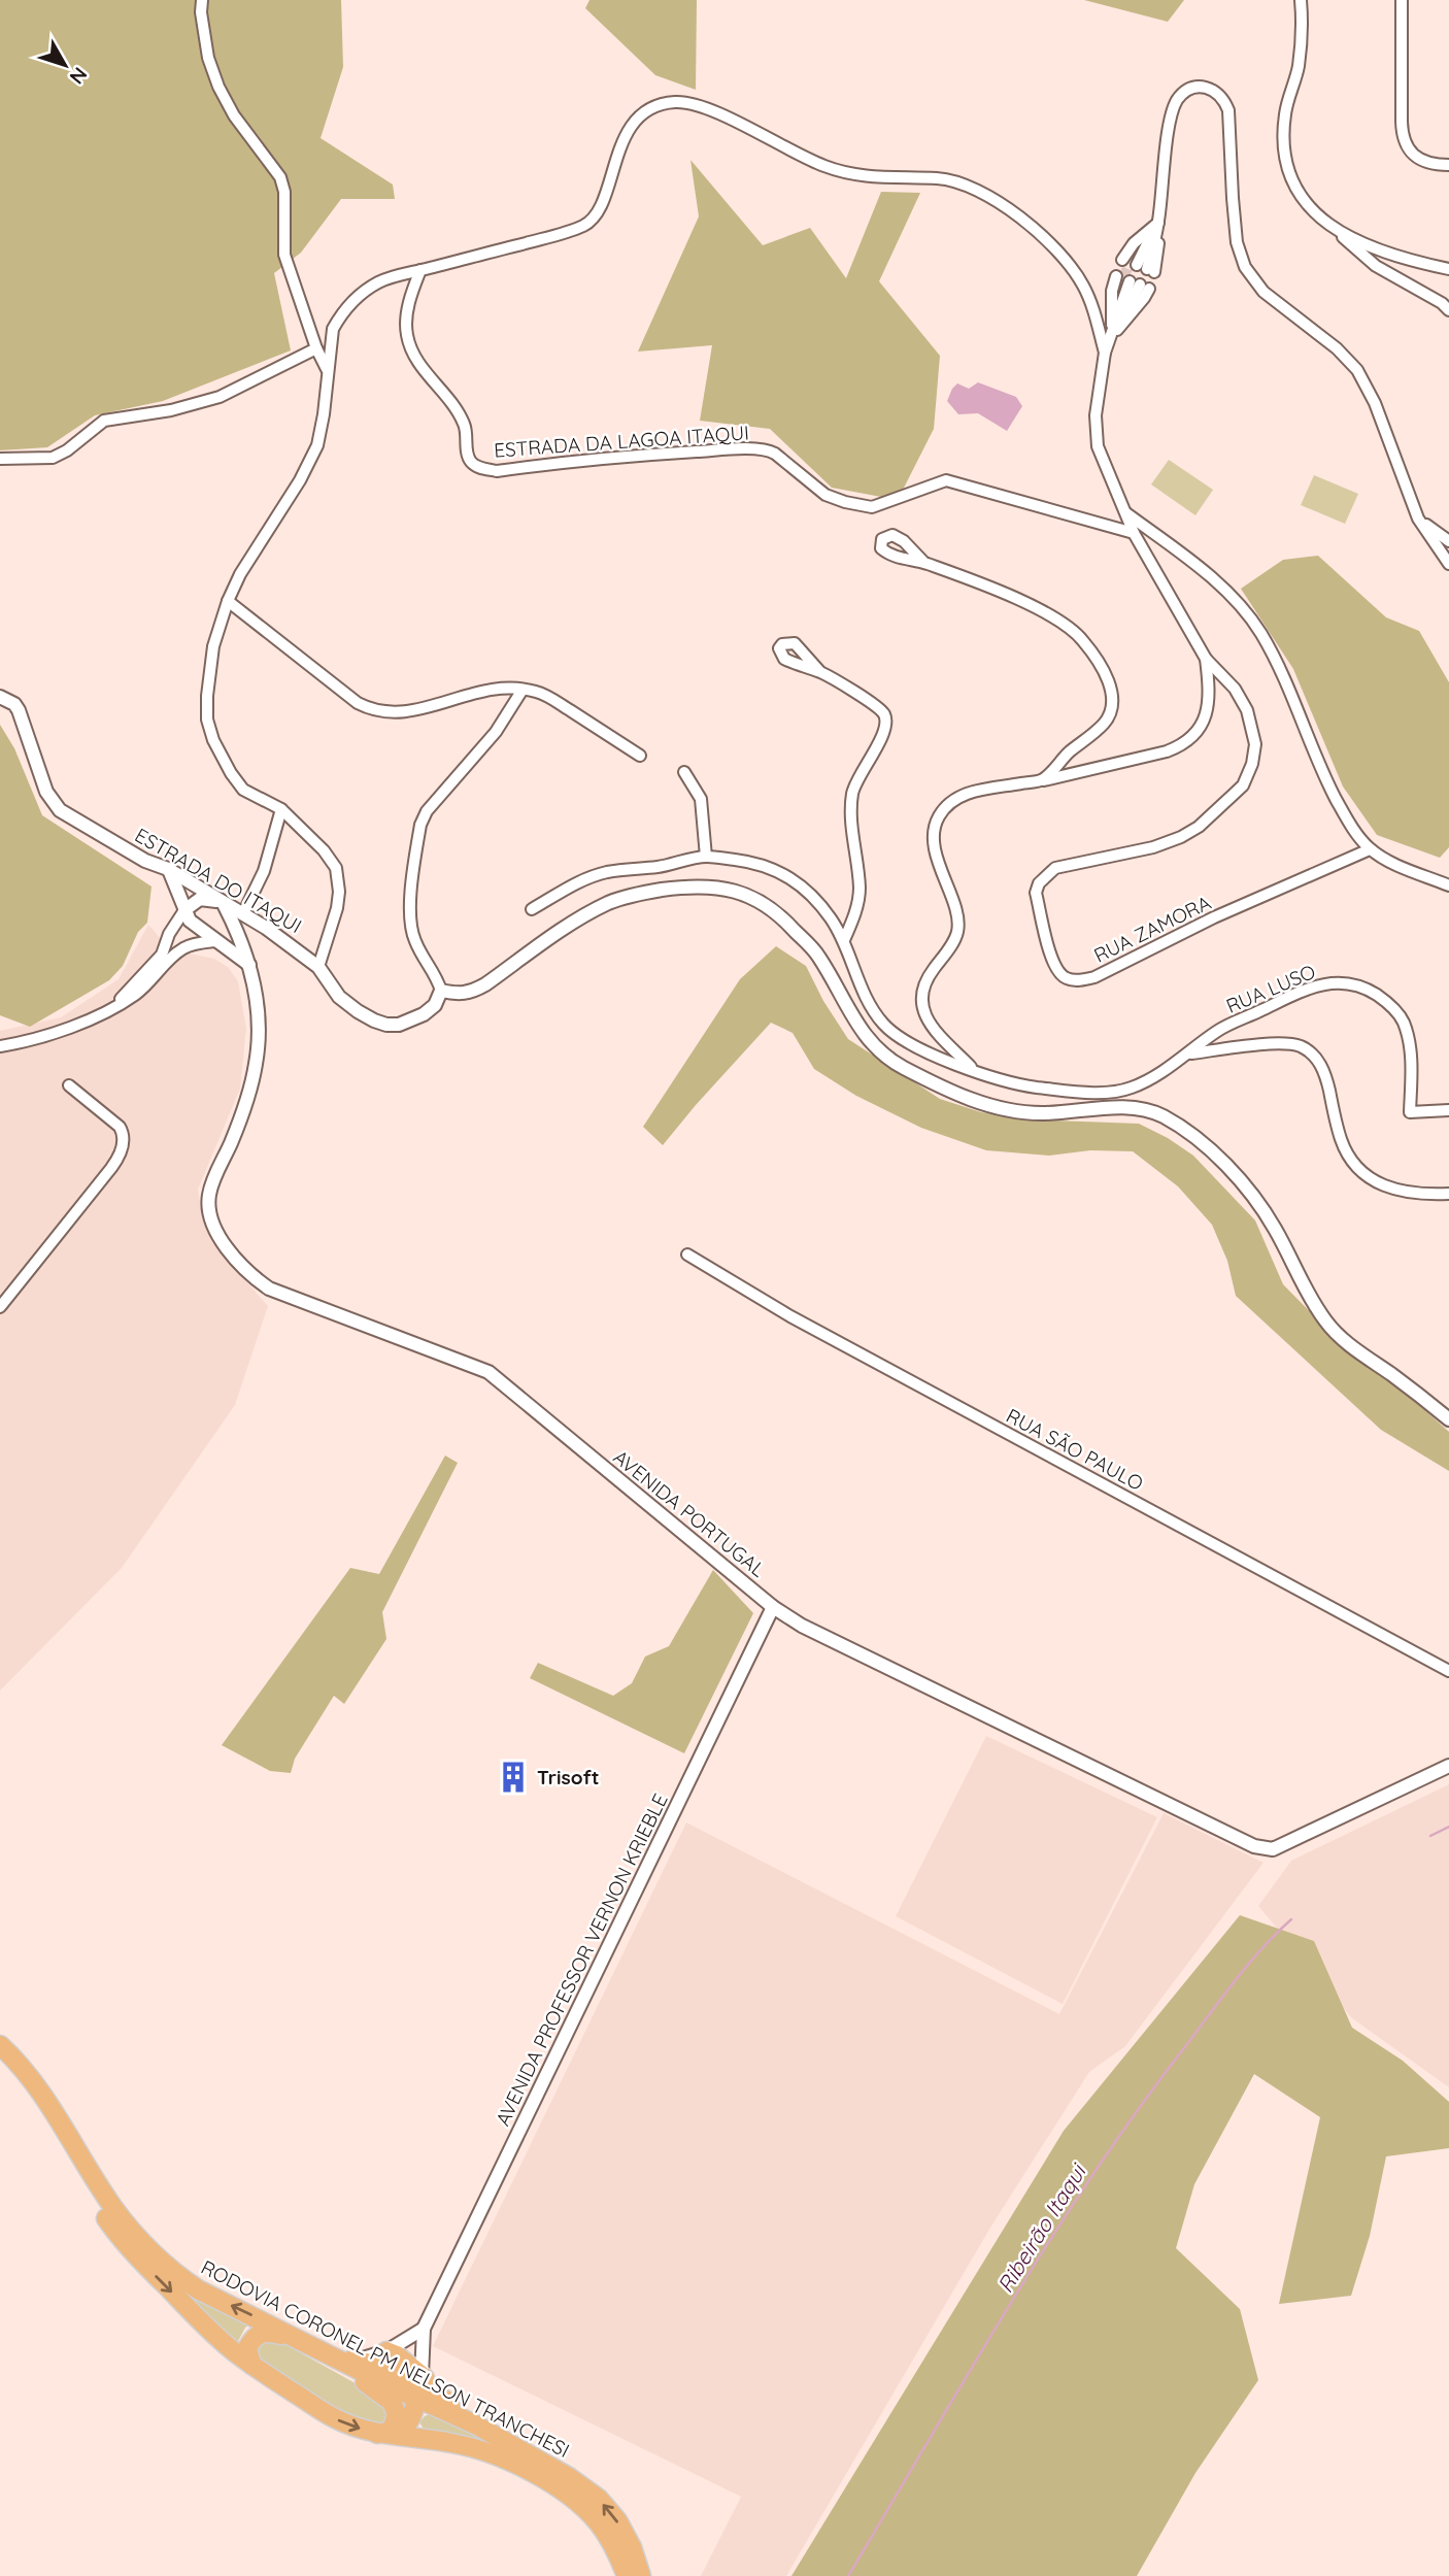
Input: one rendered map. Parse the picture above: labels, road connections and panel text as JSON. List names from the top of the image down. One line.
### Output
{"streets":{"highway":["RODOVIA CORONEL PM NELSON TRANCHESI"],"street":["ESTRADA DA LAGOA ITAQUI","ESTRADA DO ITAQUI","RUA ZAMORA","RUA LUSO","RUA SÃO PAULO","AVENIDA PORTUGAL","AVENIDA PROFESSOR VERNON KRIEBLE"]},"crossings":[["ESTRADA DA LAGOA ITAQUI","RUA ZAMORA"],["ESTRADA DO ITAQUI","AVENIDA PORTUGAL"],["AVENIDA PORTUGAL","AVENIDA PROFESSOR VERNON KRIEBLE"],["AVENIDA PROFESSOR VERNON KRIEBLE","RODOVIA CORONEL PM NELSON TRANCHESI"]],"water":["Ribeirão Itaqui"],"places":{"building":["Trisoft"]},"north":"bottom right"}
